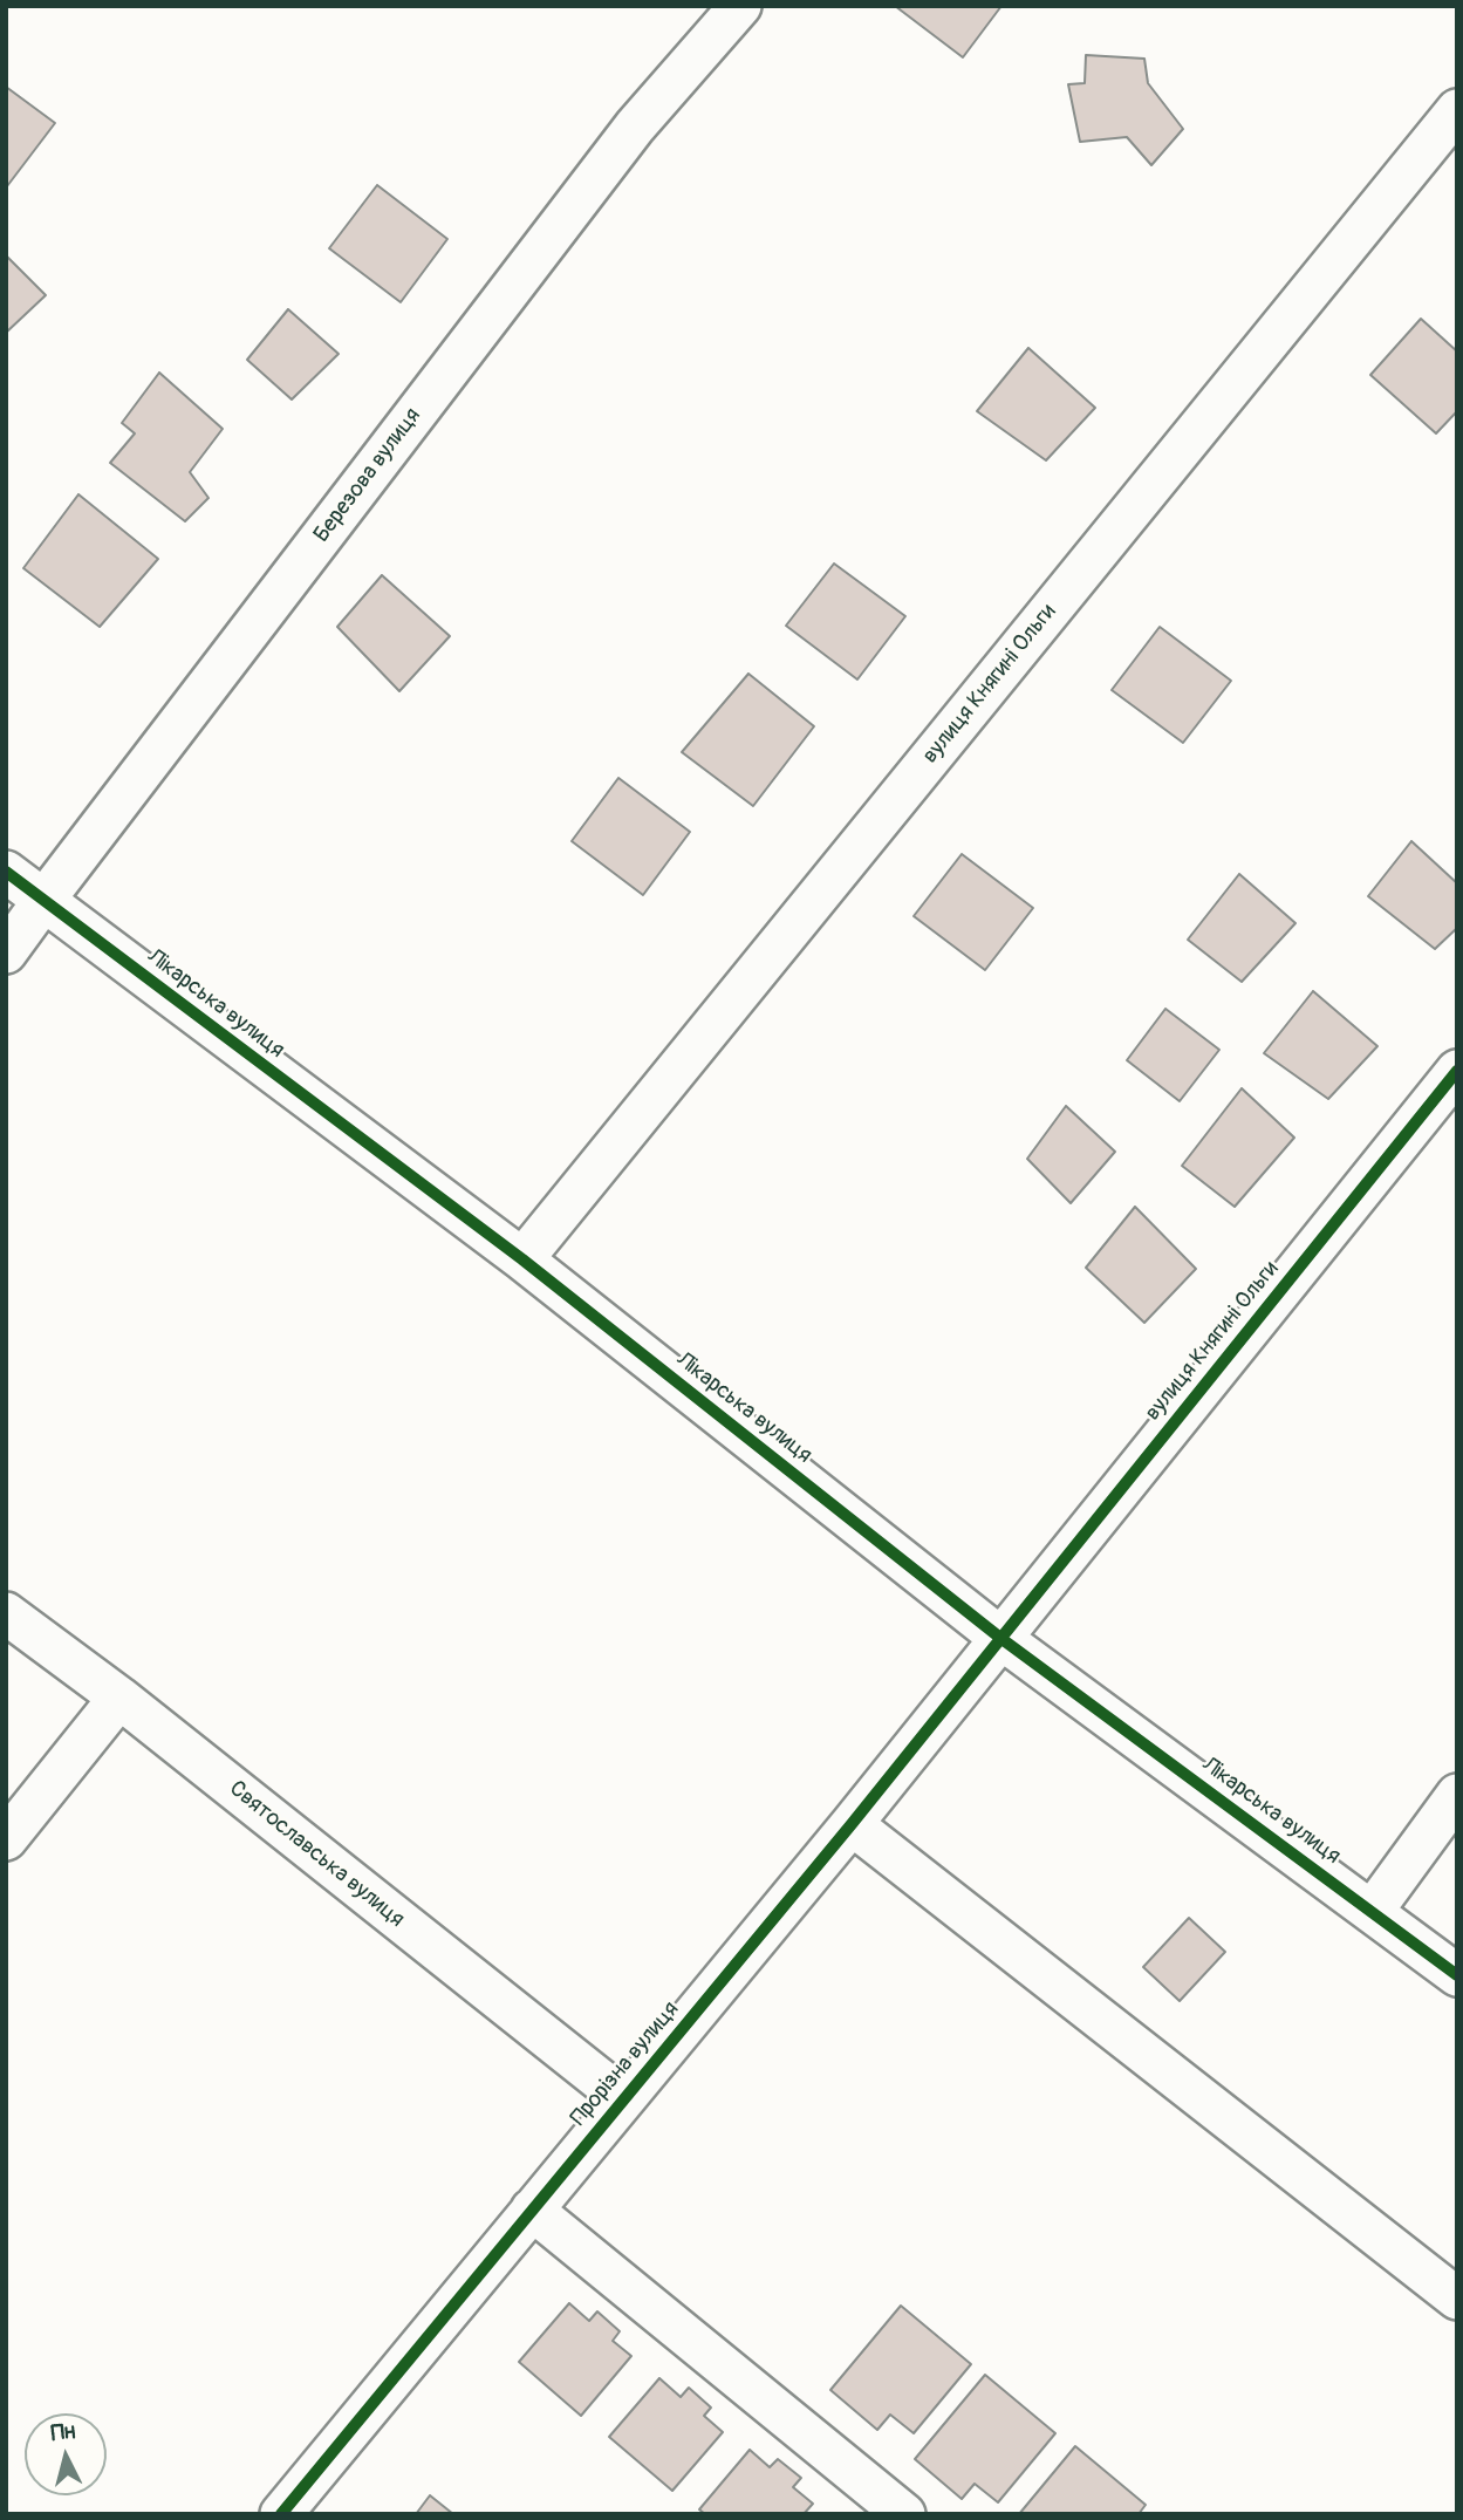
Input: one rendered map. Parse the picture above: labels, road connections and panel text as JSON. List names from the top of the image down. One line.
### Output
{"streets":{"street":["Березова вулиця","вулиця Княгині Ольги","Лікарська вулиця","Святославська вулиця","Прорізна вулиця"]},"crossings":[["Березова вулиця","Лікарська вулиця"],["вулиця Княгині Ольги","Лікарська вулиця"],["вулиця Княгині Ольги","Прорізна вулиця"],["Лікарська вулиця","Прорізна вулиця"],["Святославська вулиця","Прорізна вулиця"]],"north":"top"}
